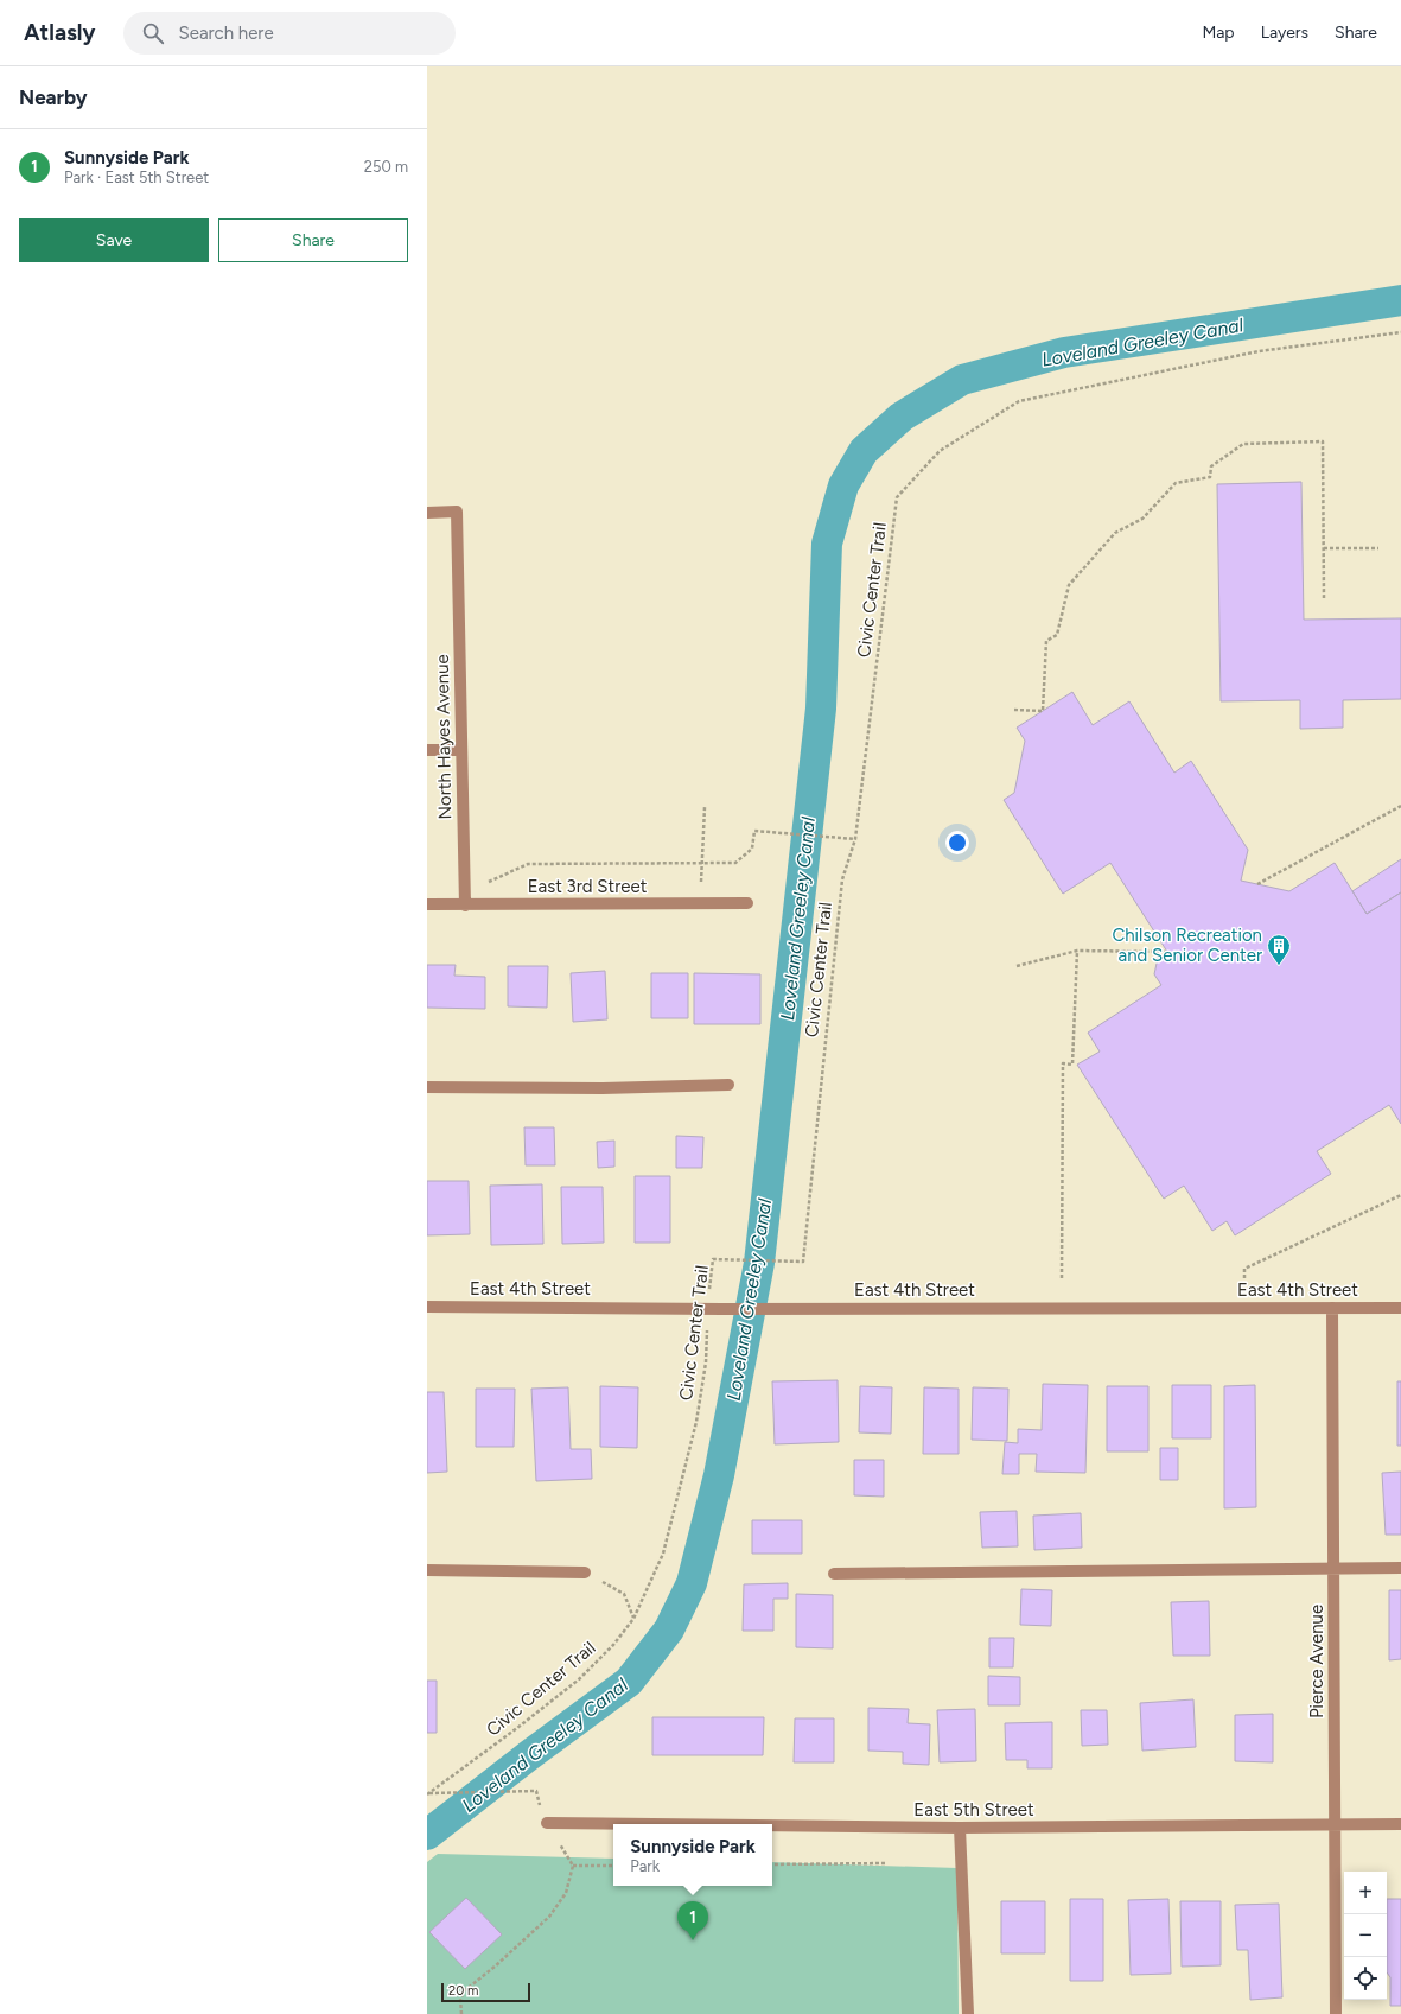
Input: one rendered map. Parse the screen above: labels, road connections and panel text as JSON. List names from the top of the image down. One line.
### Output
{"streets":{"street":["North Hayes Avenue","East 3rd Street","East 4th Street","Pierce Avenue","East 5th Street"],"path":["Civic Center Trail"]},"crossings":[["Civic Center Trail","East 4th Street"],["North Hayes Avenue","East 3rd Street"],["East 4th Street","Pierce Avenue"],["Pierce Avenue","East 5th Street"]],"water":["Loveland Greeley Canal"],"places":{"building":["Chilson Recreation and Senior Center"]},"scale_bar":"20 m","page":{"header":"Atlasly","search":"Search here","nav":["Map","Layers","Share"],"heading":"Nearby","list":[{"mark":"1","name":"Sunnyside Park","note":"Park · East 5th Street","value":"250 m"}],"buttons":["Save","Share"],"popup":["Sunnyside Park","Park"],"map_buttons":["+","−"],"pins":"1","scale":"20 m"}}
